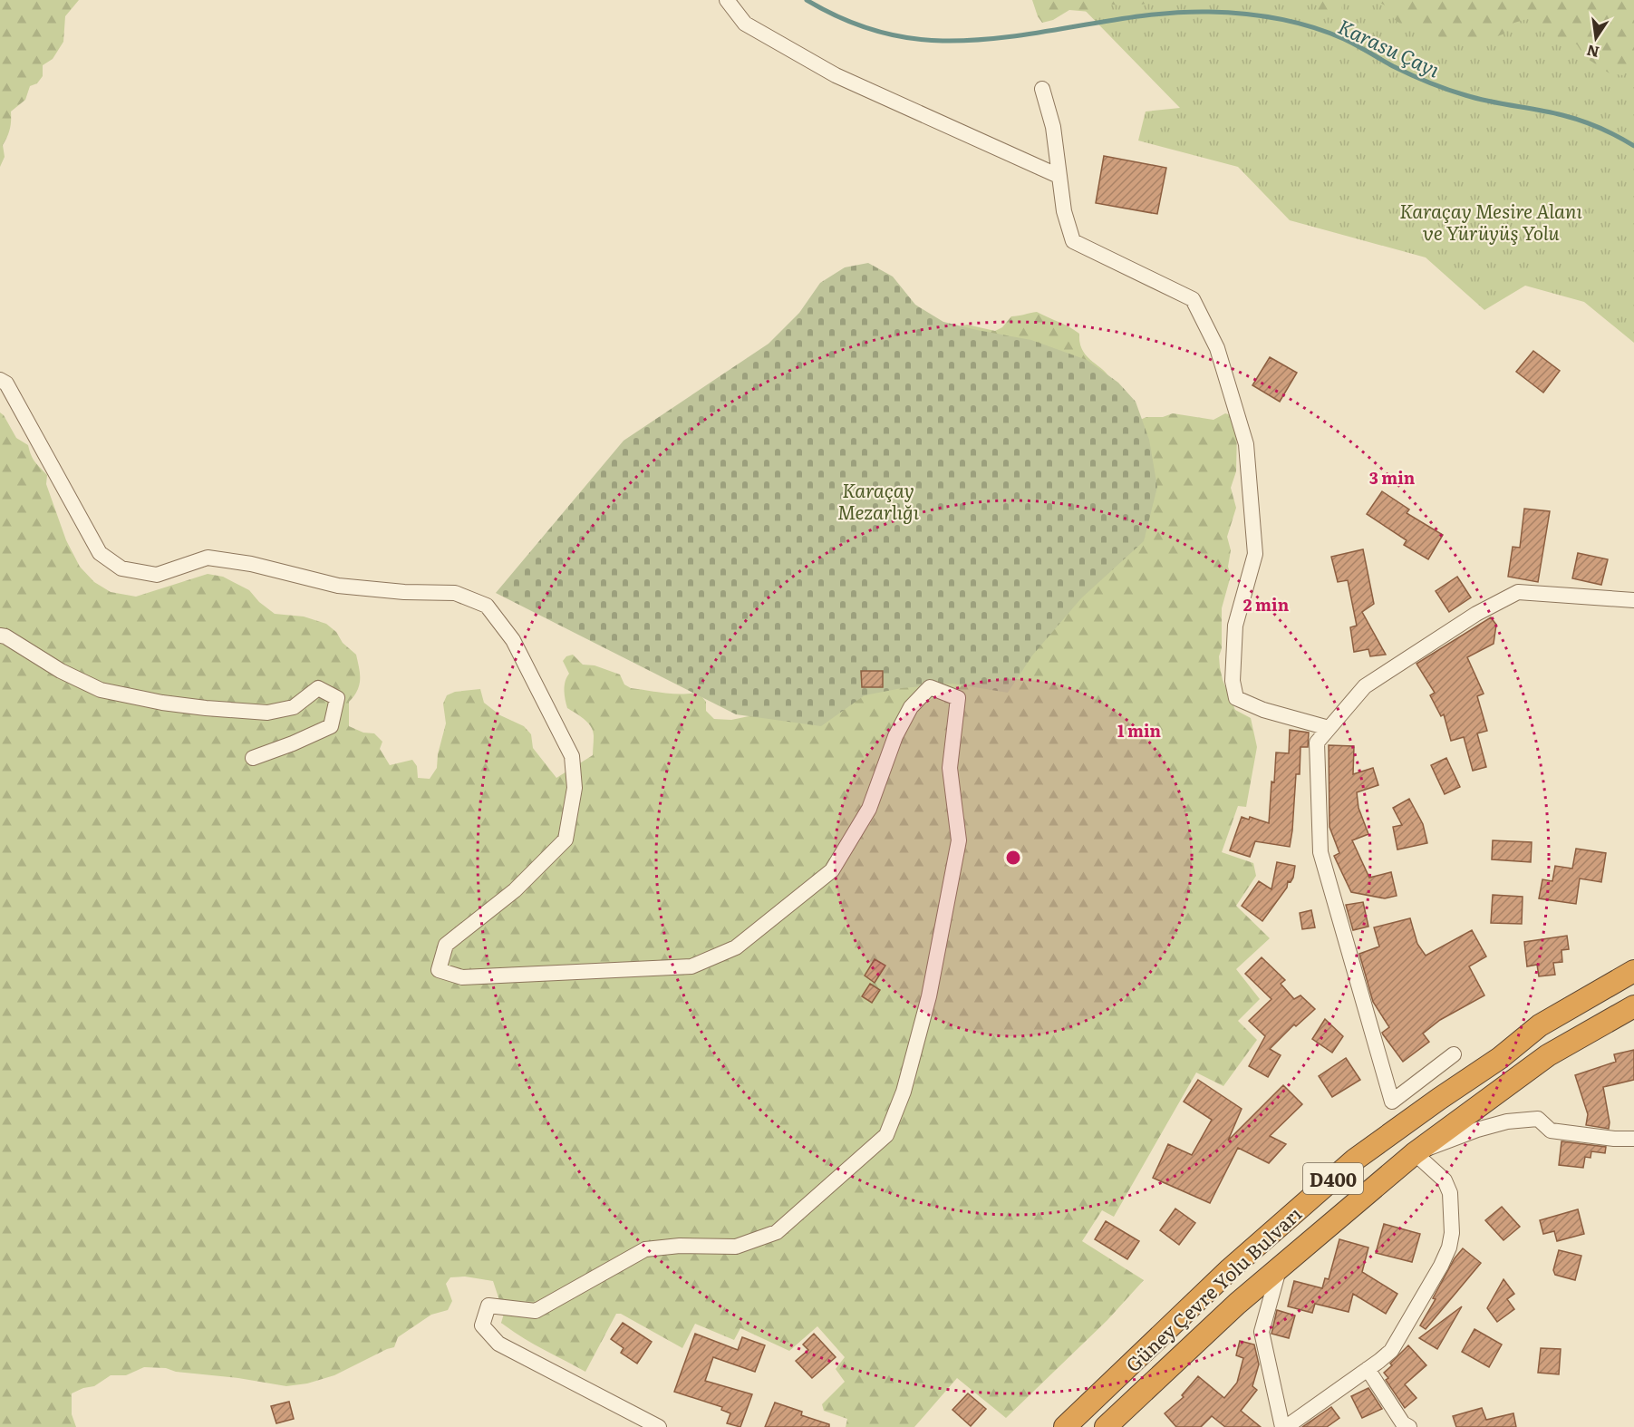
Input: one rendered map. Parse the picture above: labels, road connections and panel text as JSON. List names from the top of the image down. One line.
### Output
{"streets":{"highway":["D400","Güney Çevre Yolu Bulvarı"]},"water":["Karasu Çayı"],"parks":["Karaçay Mesire Alanı ve Yürüyüş Yolu","Karaçay Mezarlığı"],"north":"bottom","rings":["3 min","2 min","1 min"]}
